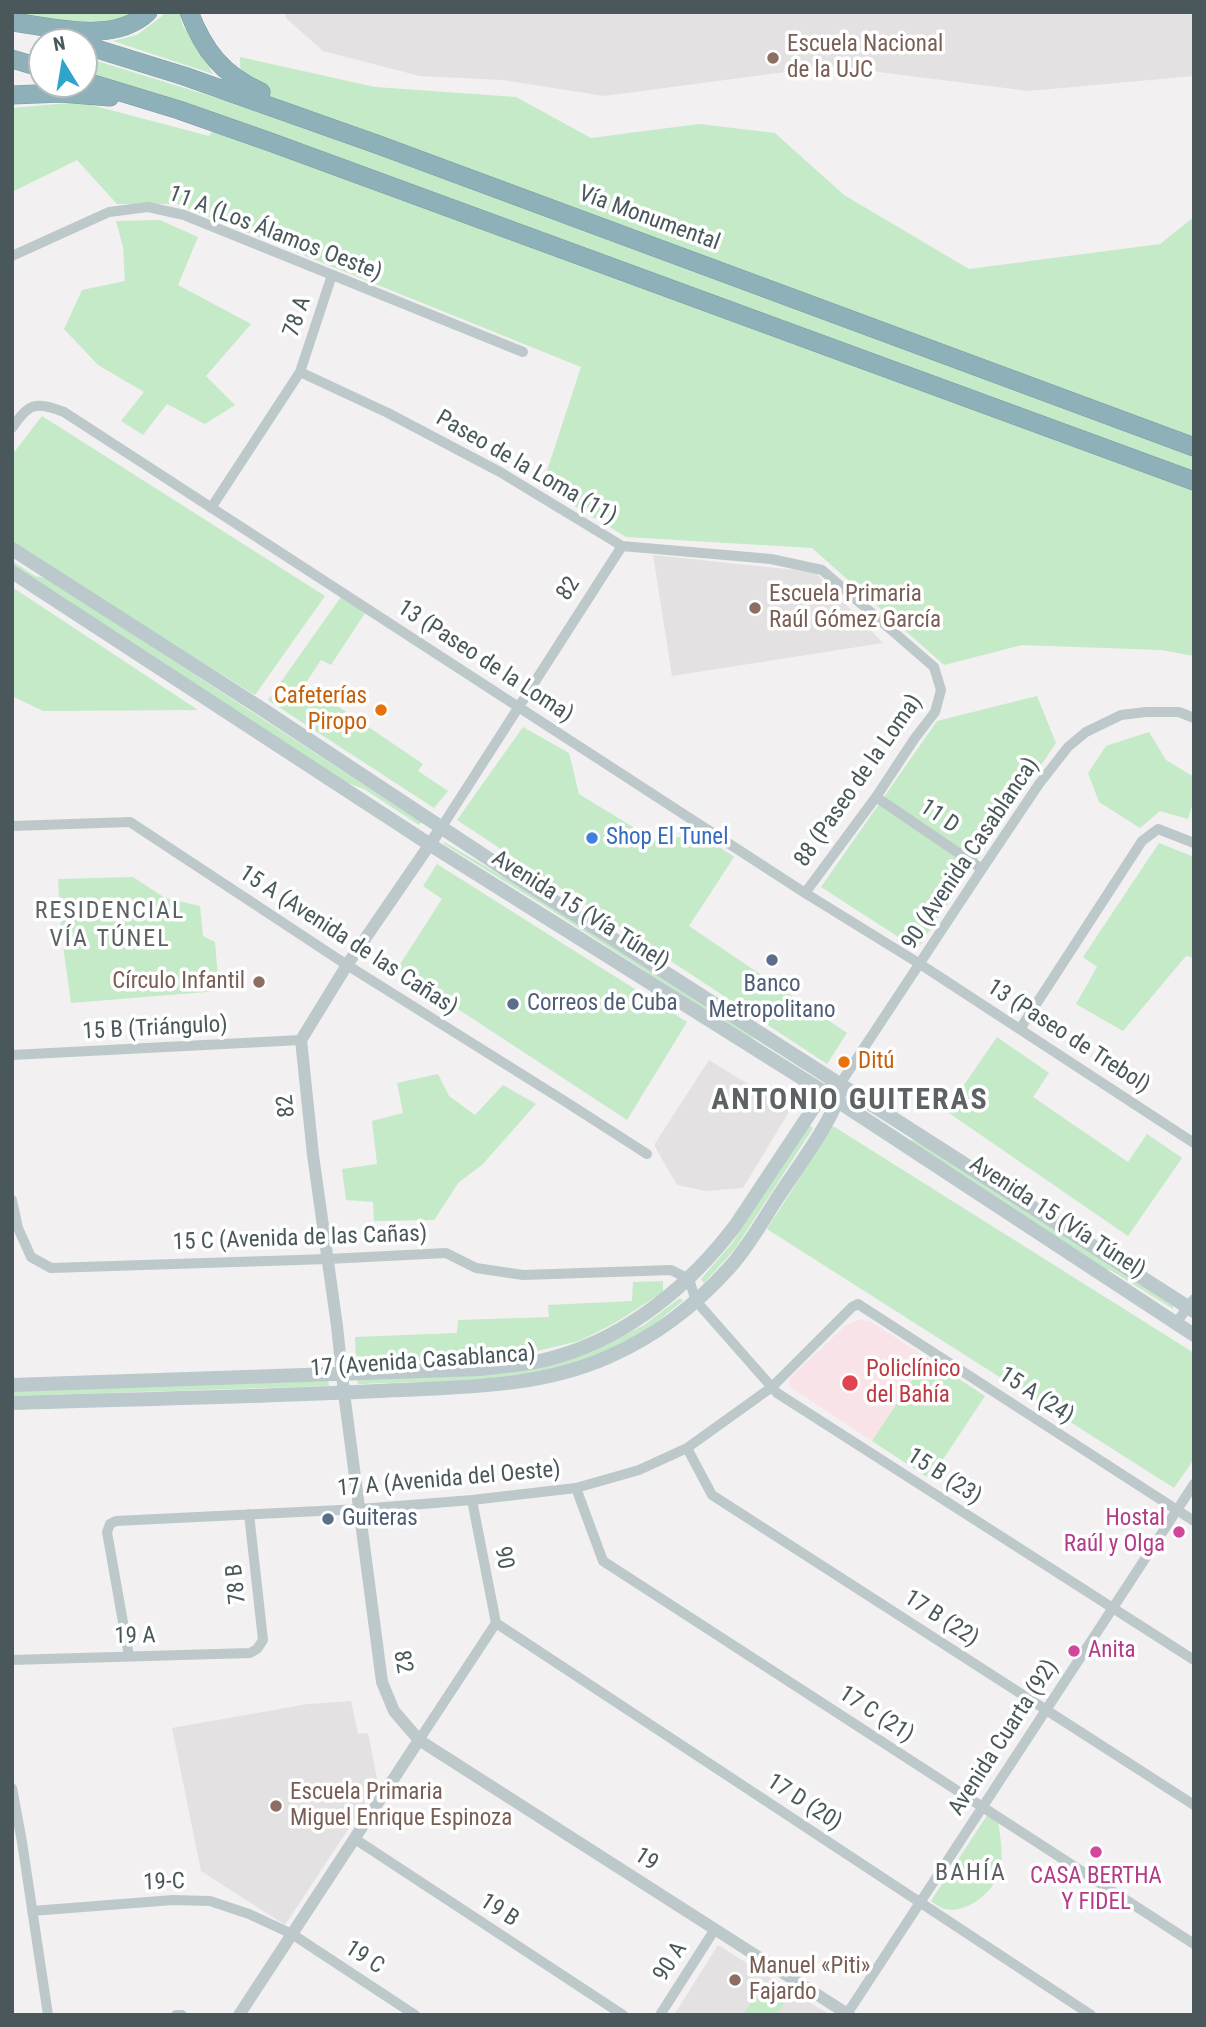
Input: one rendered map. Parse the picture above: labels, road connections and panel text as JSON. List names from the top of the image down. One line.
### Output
{"streets":{"highway":["Vía Monumental"],"main road":["Avenida 15 (Vía Túnel)","17 (Avenida Casablanca)"],"street":["11 A (Los Álamos Oeste)","78 A","Paseo de la Loma (11)","82","13 (Paseo de la Loma)","88 (Paseo de la Loma)","11 D","90 (Avenida Casablanca)","15 A (Avenida de las Cañas)","15 B (Triángulo)","13 (Paseo de Trebol)","15 C (Avenida de las Cañas)","15 A (24)","15 B (23)","17 A (Avenida del Oeste)","90","78 B","17 B (22)","19 A","17 C (21)","Avenida Cuarta (92)","17 D (20)","19","19-C","19 B","19 C","90 A"]},"crossings":[["11 A (Los Álamos Oeste)","78 A"],["78 A","Paseo de la Loma (11)"],["78 A","13 (Paseo de la Loma)"],["Paseo de la Loma (11)","82"],["Paseo de la Loma (11)","88 (Paseo de la Loma)"],["82","13 (Paseo de la Loma)"],["82","Avenida 15 (Vía Túnel)"],["82","15 A (Avenida de las Cañas)"],["82","15 B (Triángulo)"],["82","15 C (Avenida de las Cañas)"],["82","17 (Avenida Casablanca)"],["82","17 A (Avenida del Oeste)"],["82","19"],["13 (Paseo de la Loma)","88 (Paseo de la Loma)"],["13 (Paseo de la Loma)","90 (Avenida Casablanca)"],["13 (Paseo de la Loma)","13 (Paseo de Trebol)"],["88 (Paseo de la Loma)","11 D"],["11 D","90 (Avenida Casablanca)"],["90 (Avenida Casablanca)","Avenida 15 (Vía Túnel)"],["90 (Avenida Casablanca)","13 (Paseo de Trebol)"],["90 (Avenida Casablanca)","17 (Avenida Casablanca)"],["Avenida 15 (Vía Túnel)","17 (Avenida Casablanca)"],["15 C (Avenida de las Cañas)","17 (Avenida Casablanca)"],["17 (Avenida Casablanca)","15 B (23)"],["15 A (24)","17 A (Avenida del Oeste)"],["15 A (24)","Avenida Cuarta (92)"],["15 B (23)","17 A (Avenida del Oeste)"],["15 B (23)","Avenida Cuarta (92)"],["17 A (Avenida del Oeste)","90"],["17 A (Avenida del Oeste)","78 B"],["17 A (Avenida del Oeste)","17 B (22)"],["17 A (Avenida del Oeste)","19 A"],["17 A (Avenida del Oeste)","17 C (21)"],["90","17 D (20)"],["78 B","19 A"],["17 B (22)","Avenida Cuarta (92)"],["17 C (21)","Avenida Cuarta (92)"],["Avenida Cuarta (92)","17 D (20)"],["Avenida Cuarta (92)","19"],["19","90 A"],["19-C","19 C"]],"districts":["RESIDENCIAL VÍA TÚNEL","ANTONIO GUITERAS","BAHÍA"],"places":["Escuela Nacional de la UJC","Escuela Primaria Raúl Gómez García","Cafeterías Piropo","Shop El Tunel","Banco Metropolitano","Círculo Infantil","Correos de Cuba","Ditú","Policlínico del Bahía","Guiteras","Hostal Raúl y Olga","Anita","Escuela Primaria Miguel Enrique Espinoza","CASA BERTHA Y FIDEL","Manuel «Piti» Fajardo"],"north":"top"}
